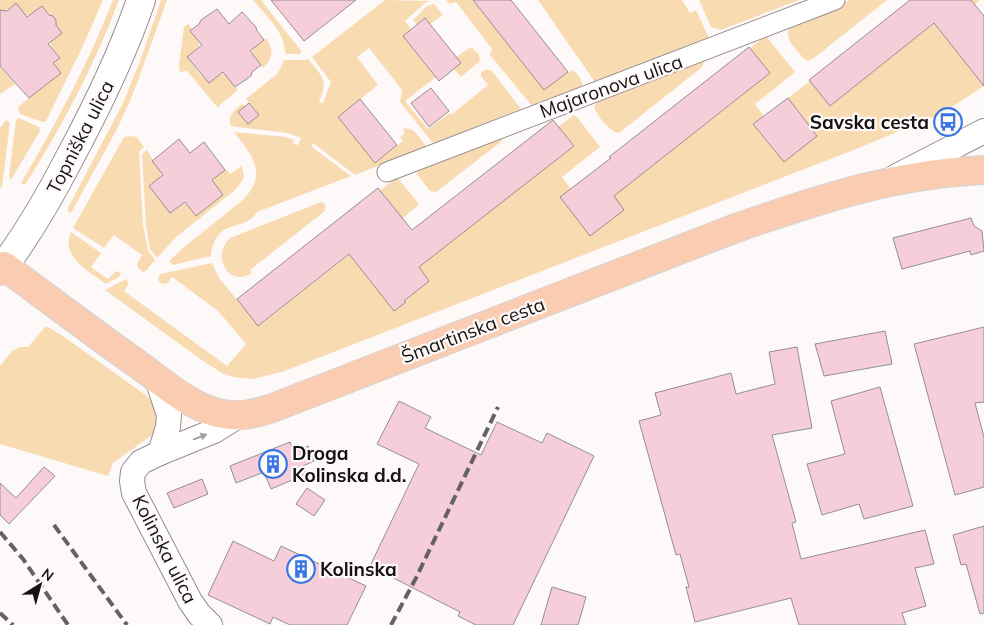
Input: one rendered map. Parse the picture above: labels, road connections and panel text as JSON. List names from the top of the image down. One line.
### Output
{"streets":{"main road":["Topniška ulica","Šmartinska cesta"],"street":["Majaronova ulica","Kolinska ulica"]},"crossings":[["Topniška ulica","Šmartinska cesta"],["Šmartinska cesta","Kolinska ulica"]],"places":{"bus stop":["Savska cesta"],"building":["Droga Kolinska d.d.","Kolinska"]},"north":"top right"}
